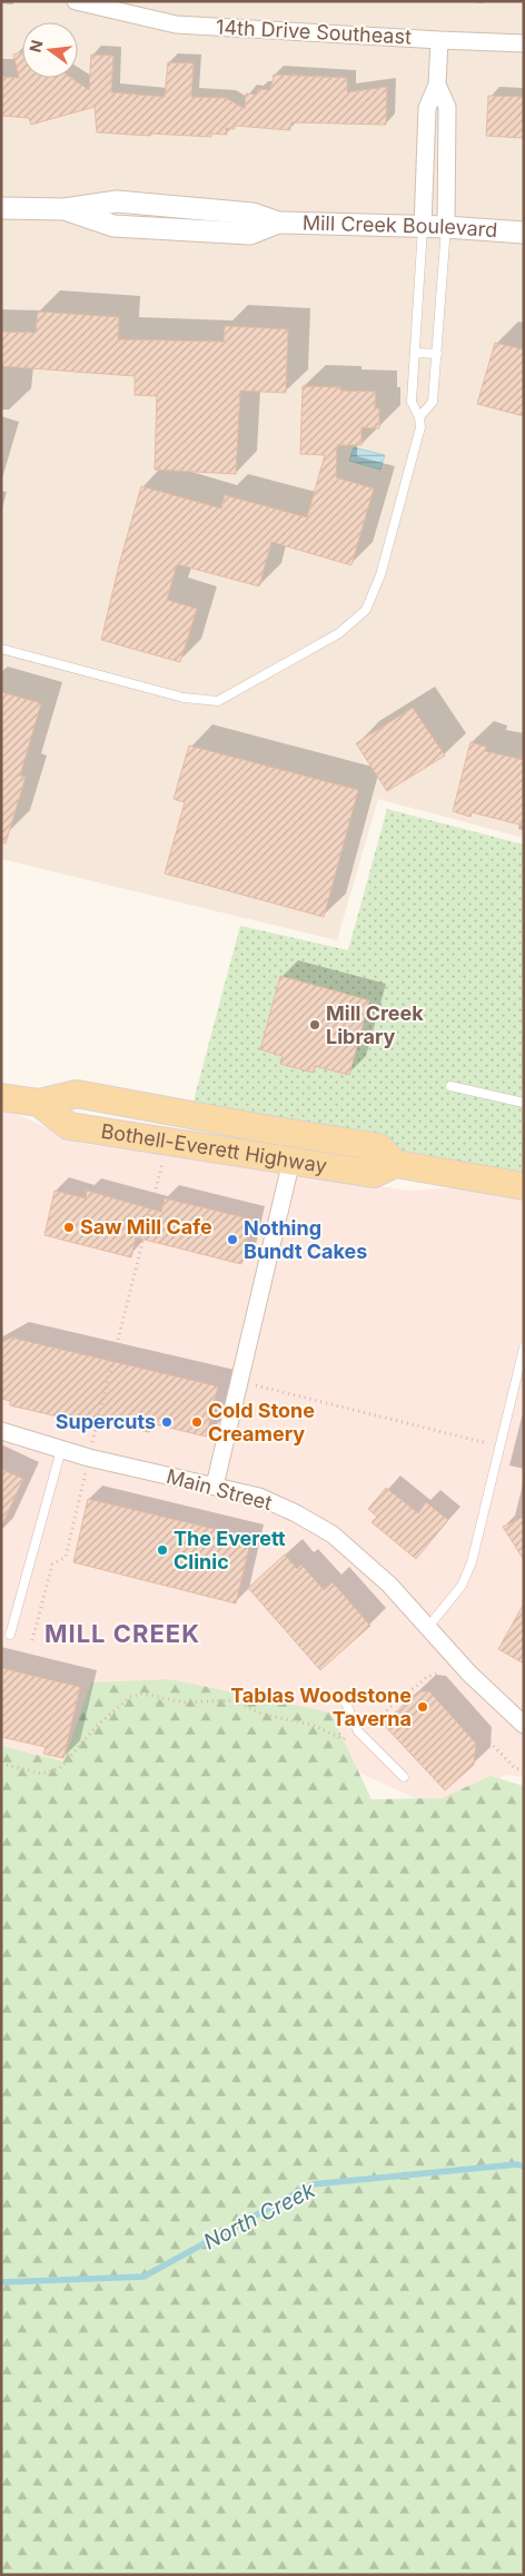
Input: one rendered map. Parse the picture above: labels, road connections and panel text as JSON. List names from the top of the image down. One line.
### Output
{"streets":{"main road":["Bothell-Everett Highway"],"street":["14th Drive Southeast","Mill Creek Boulevard","Main Street"]},"districts":["MILL CREEK"],"water":["North Creek"],"places":["Mill Creek Library","Saw Mill Cafe","Nothing Bundt Cakes","Supercuts","Cold Stone Creamery","The Everett Clinic","Tablas Woodstone Taverna"],"north":"left"}
